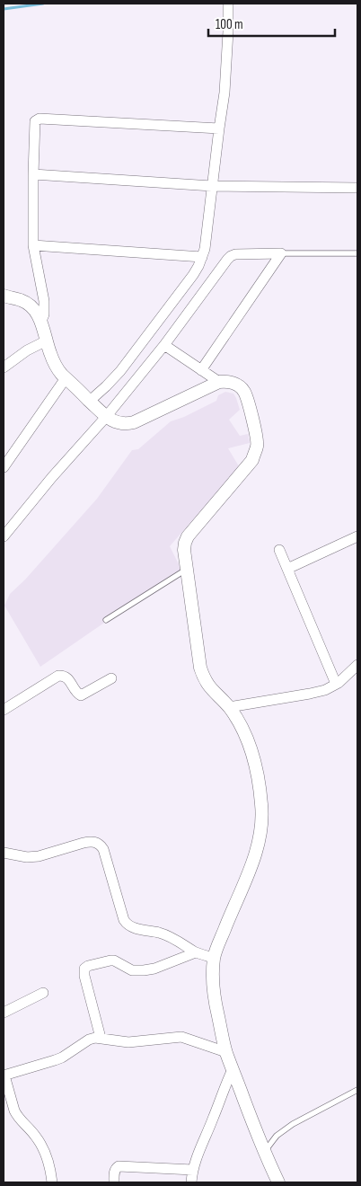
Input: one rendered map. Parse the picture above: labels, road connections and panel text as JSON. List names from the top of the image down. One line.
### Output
{"scale_bar":"100 m"}
